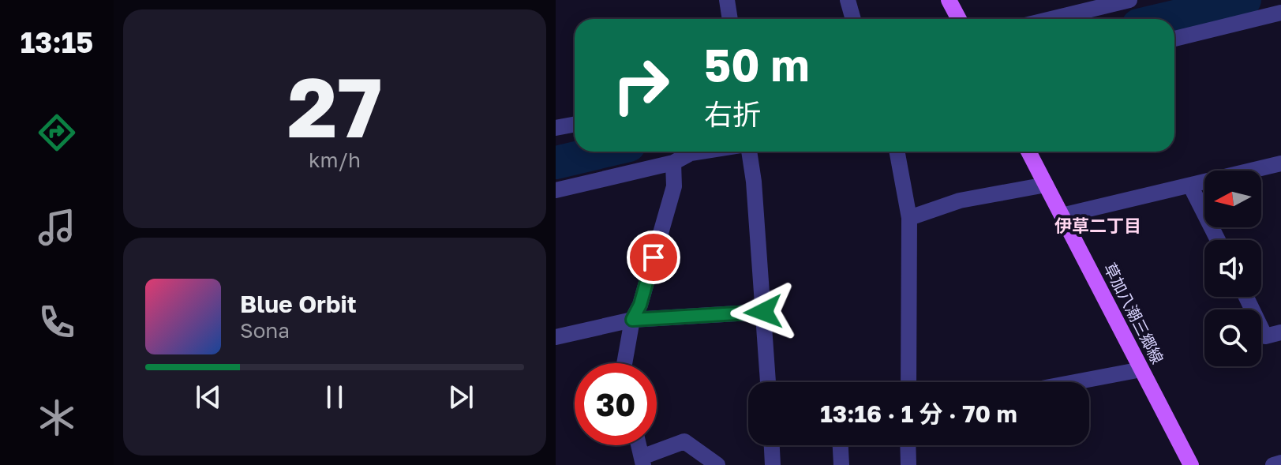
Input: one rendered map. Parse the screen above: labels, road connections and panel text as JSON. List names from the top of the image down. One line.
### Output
{"streets":{"main road":["草加八潮三郷線"]},"districts":["伊草二丁目"],"north":"left","page":{"tabs":"13:15","tile":["27","km/h"],"turn":["50 m","右折"],"song":["Blue Orbit","Sona"],"limit":"30","trip":"13:16 · 1 分 · 70 m"}}
